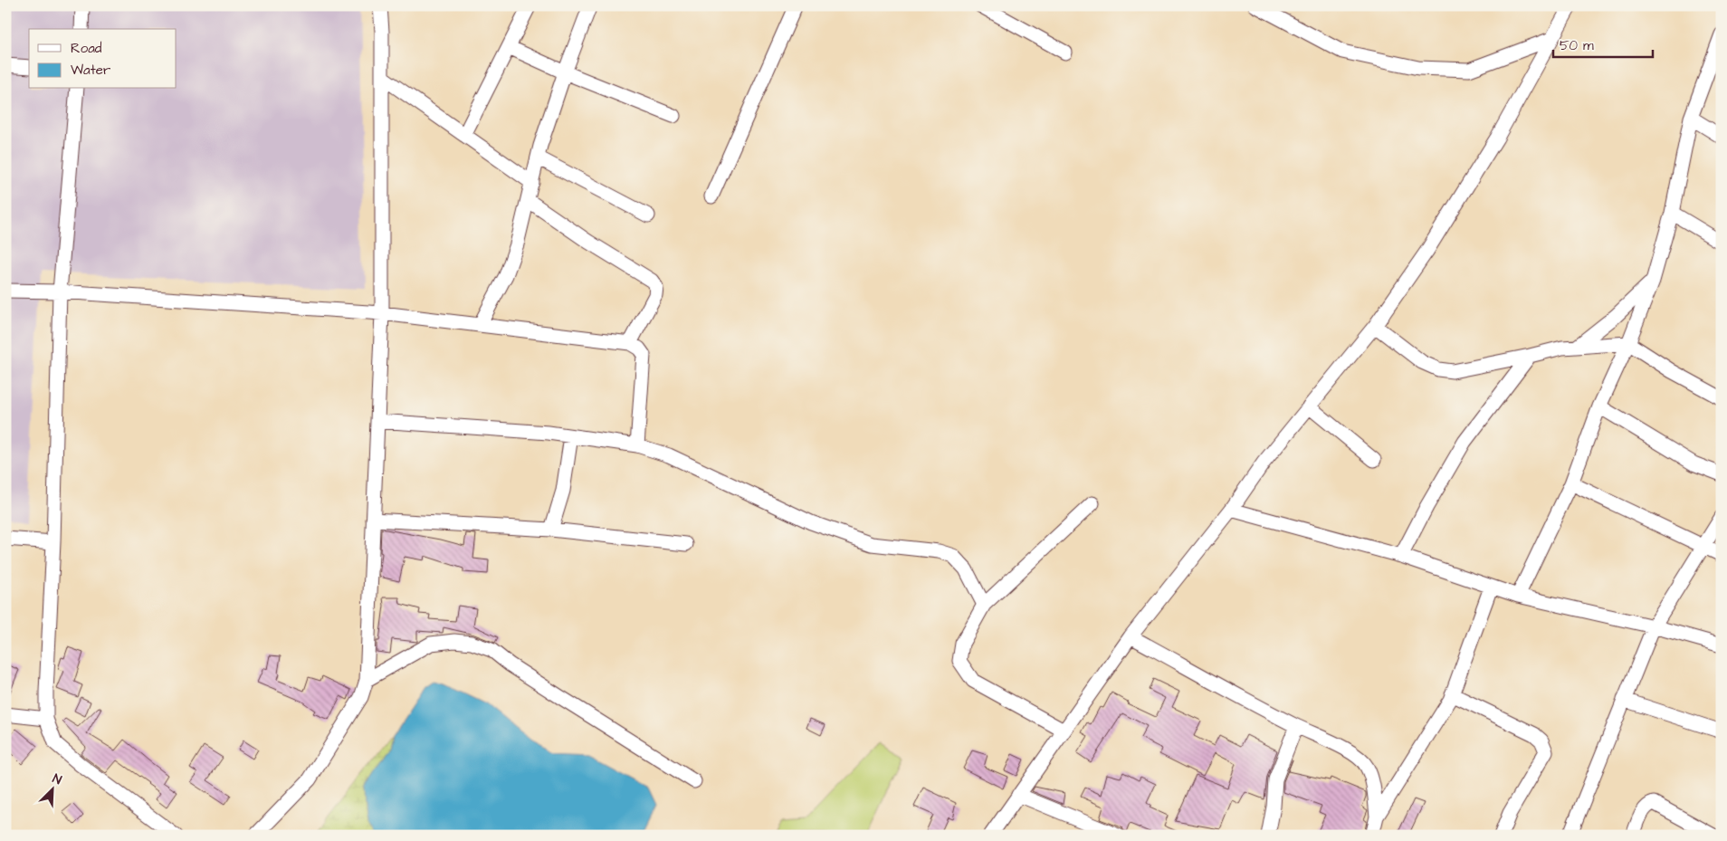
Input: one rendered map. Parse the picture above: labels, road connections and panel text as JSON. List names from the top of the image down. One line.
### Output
{"legend":["Road","Water"],"scale_bar":"50 m","north":"top right"}
